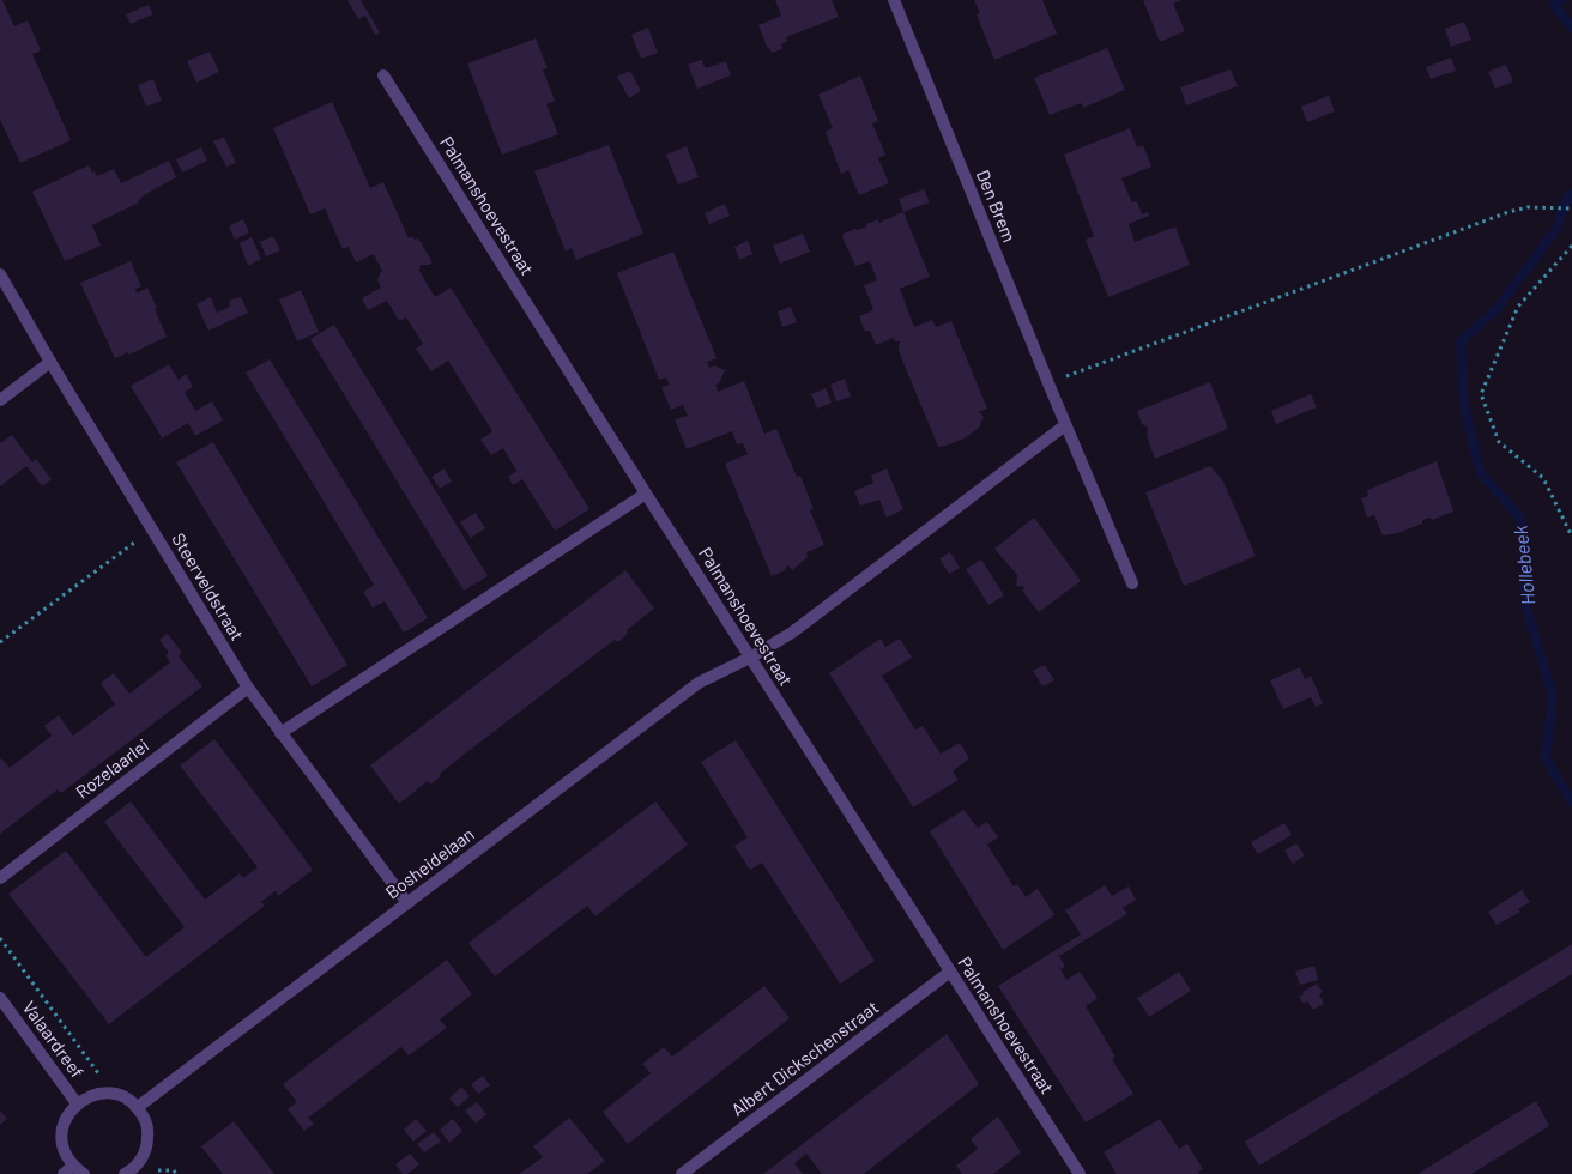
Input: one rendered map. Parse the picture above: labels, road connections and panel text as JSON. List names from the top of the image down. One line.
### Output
{"streets":{"street":["Palmanshoevestraat","Den Brem","Steerveldstraat","Rozelaarlei","Bosheidelaan","Valaardreef","Albert Dickschenstraat"]},"crossings":[["Palmanshoevestraat","Bosheidelaan"],["Palmanshoevestraat","Albert Dickschenstraat"],["Steerveldstraat","Rozelaarlei"],["Steerveldstraat","Bosheidelaan"]],"water":["Hollebeek"]}
